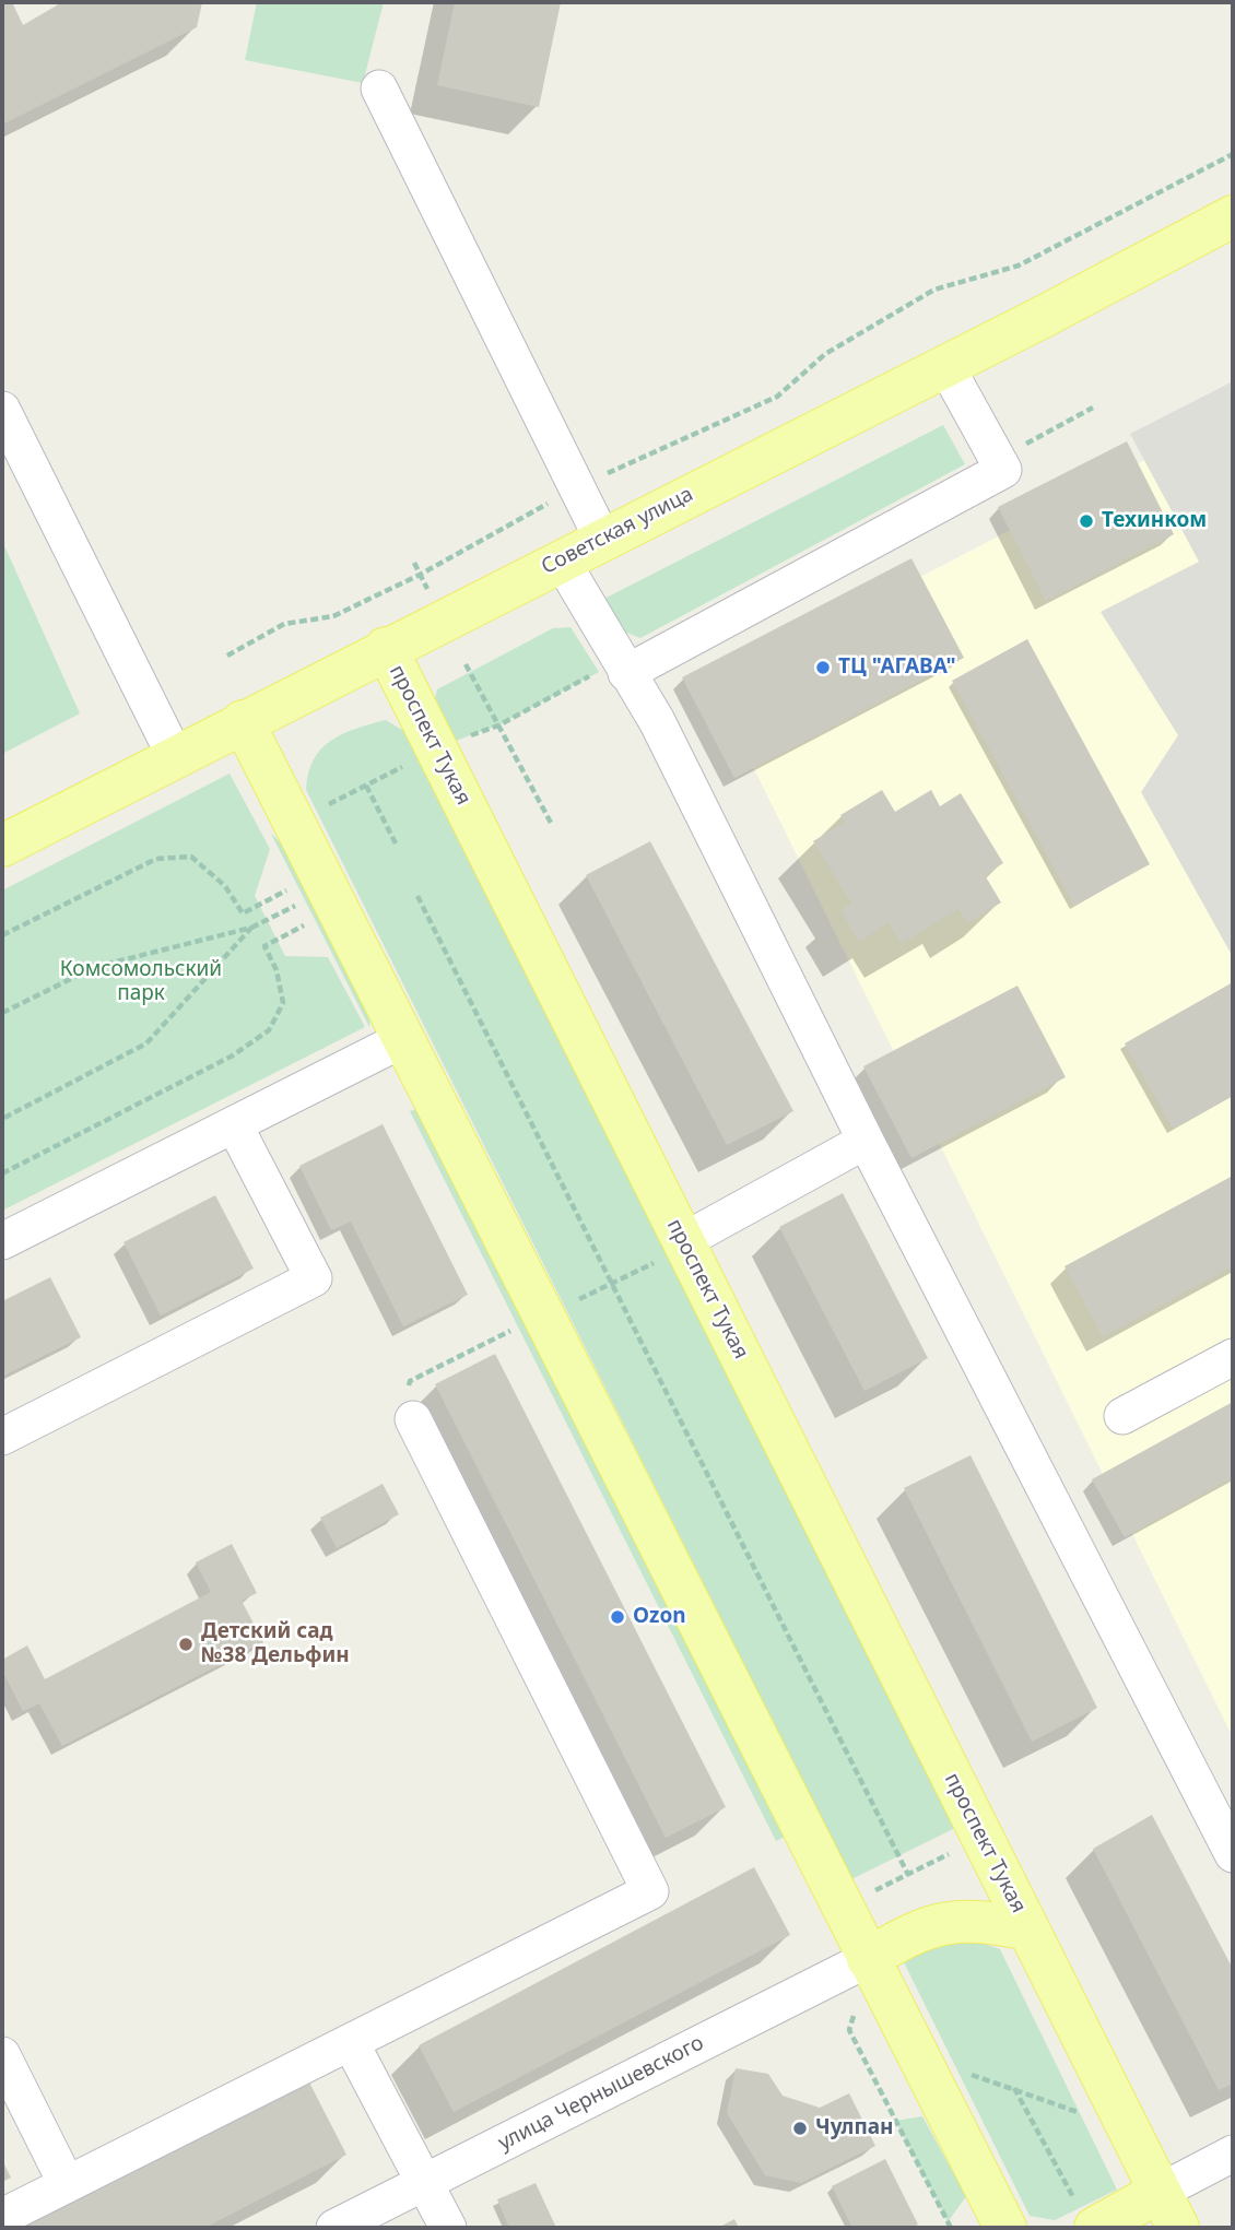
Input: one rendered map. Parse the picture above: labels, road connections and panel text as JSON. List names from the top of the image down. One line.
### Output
{"streets":{"main road":["Советская улица","проспект Тукая"],"street":["улица Чернышевского"]},"crossings":[["Советская улица","проспект Тукая"],["проспект Тукая","улица Чернышевского"]],"parks":["Комсомольский парк"],"places":["Техинком","ТЦ \"АГАВА\"","Ozon","Детский сад №38 Дельфин","Чулпан"]}
